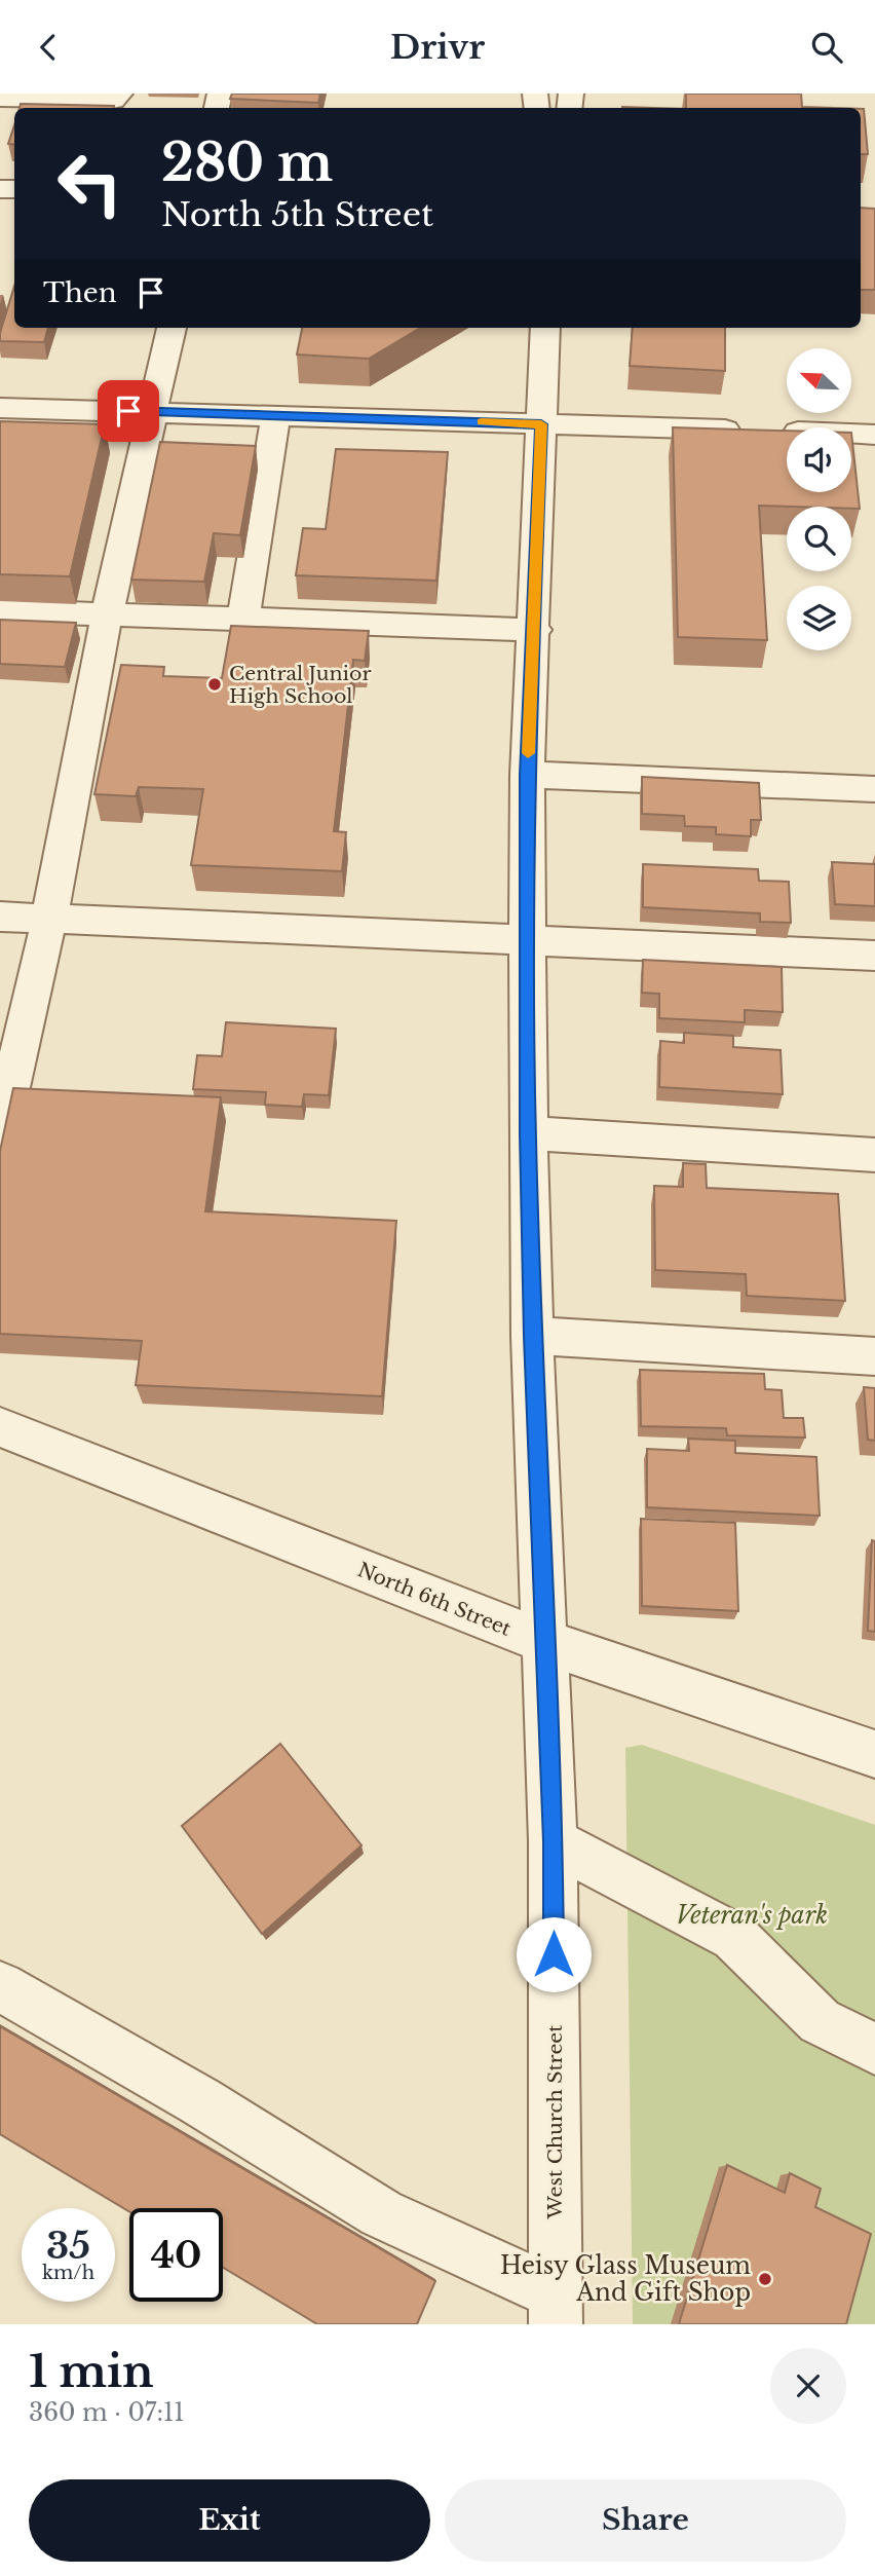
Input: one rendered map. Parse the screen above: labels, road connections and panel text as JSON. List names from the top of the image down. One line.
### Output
{"streets":{"street":["North 6th Street","West Church Street"]},"crossings":[["North 6th Street","West Church Street"]],"parks":["Veteran's park"],"places":["Central Junior High School","Heisy Glass Museum And Gift Shop"],"north":"top left","page":{"header":"Drivr","turn":["280 m","North 5th Street"],"then":"Then","speed":"35 km/h","limit":"40","heading":["1 min","360 m · 07:11"],"buttons":["Exit","Share"]}}
